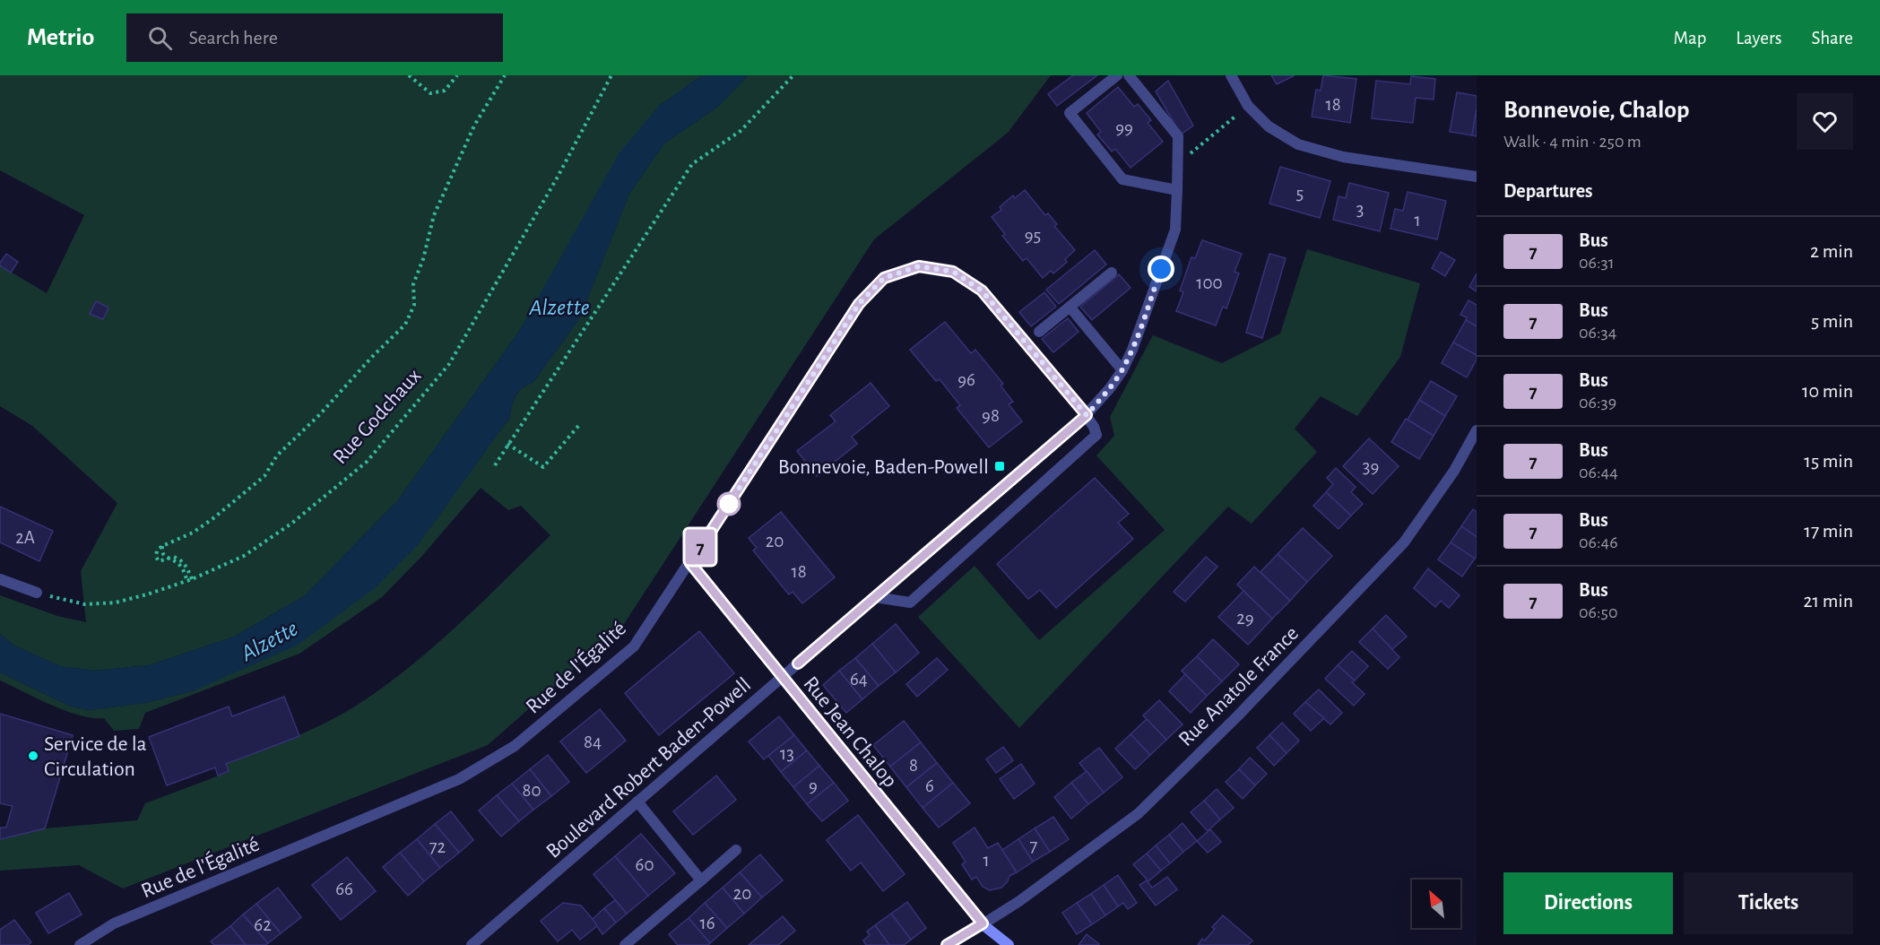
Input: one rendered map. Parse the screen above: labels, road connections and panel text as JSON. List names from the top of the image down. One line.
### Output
{"streets":{"street":["Rue de l'Égalité","Rue Anatole France","Rue Jean Chalop","Boulevard Robert Baden-Powell"],"path":["Rue Godchaux"]},"crossings":[["Rue de l'Égalité","Rue Jean Chalop"],["Rue de l'Égalité","Boulevard Robert Baden-Powell"],["Rue Anatole France","Rue Jean Chalop"],["Rue Jean Chalop","Boulevard Robert Baden-Powell"]],"water":["Alzette"],"places":{"transit":["Bonnevoie, Baden-Powell"],"other":["Service de la Circulation"]},"lines":["bus line 7"],"house_numbers":["18","99","5","3","1","95","100","96","98","39","2A","20","18","29","64","84","13","8","9","6","80","7","72","1","60","66","20","16","62"],"north":"top left","page":{"header":"Metrio","search":"Search here","nav":["Map","Layers","Share"],"on_map":"7","heading":[["Bonnevoie, Chalop","Walk · 4 min · 250 m"],"Departures"],"list":[{"mark":"7","name":"Bus","note":"06:31","value":"2 min"},{"mark":"7","name":"Bus","note":"06:34","value":"5 min"},{"mark":"7","name":"Bus","note":"06:39","value":"10 min"},{"mark":"7","name":"Bus","note":"06:44","value":"15 min"},{"mark":"7","name":"Bus","note":"06:46","value":"17 min"},{"mark":"7","name":"Bus","note":"06:50","value":"21 min"}],"buttons":["Directions","Tickets"]}}
